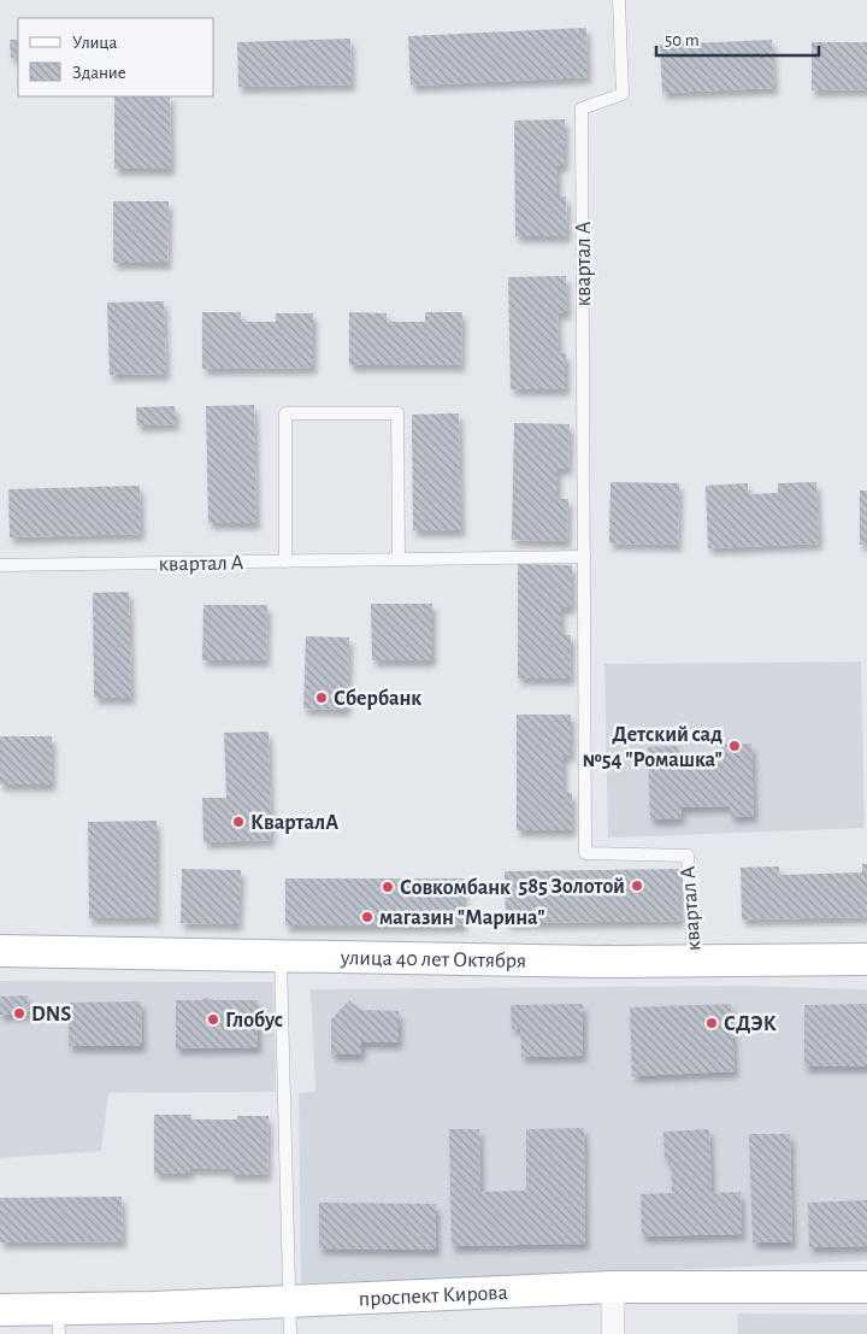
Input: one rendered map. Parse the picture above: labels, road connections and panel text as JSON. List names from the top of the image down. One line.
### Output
{"streets":{"street":["улица 40 лет Октября","проспект Кирова"],"lane":["квартал А"]},"crossings":[["квартал А","улица 40 лет Октября"]],"places":["Сбербанк","Детский сад №54 \"Ромашка\"","КварталА","585 Золотой","Совкомбанк","магазин \"Марина\"","DNS","Глобус","СДЭК"],"legend":["Улица","Здание"],"scale_bar":"50 m"}
